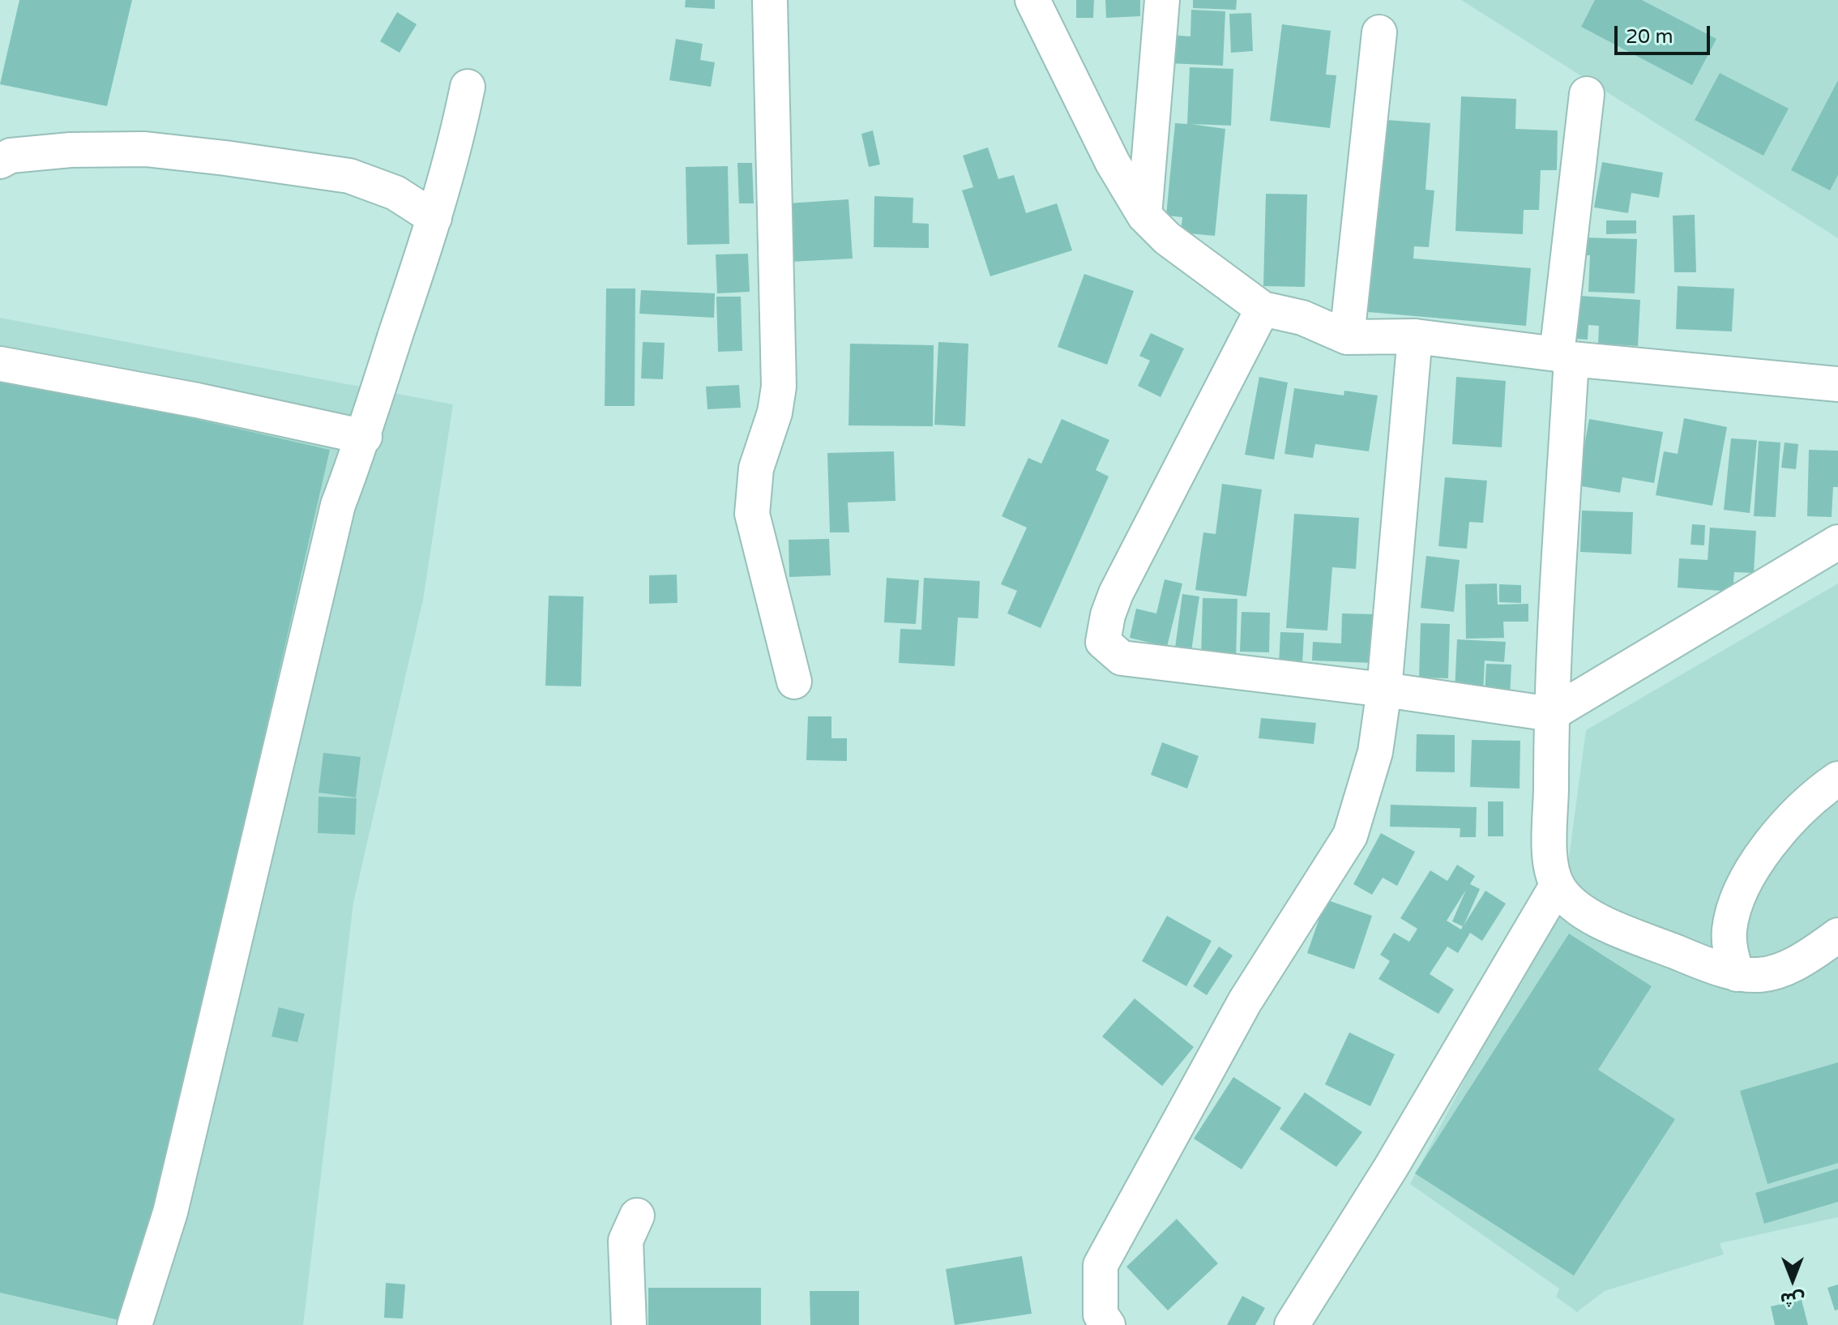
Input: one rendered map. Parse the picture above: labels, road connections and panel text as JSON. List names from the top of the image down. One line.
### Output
{"scale_bar":"20 m","north":"bottom"}
